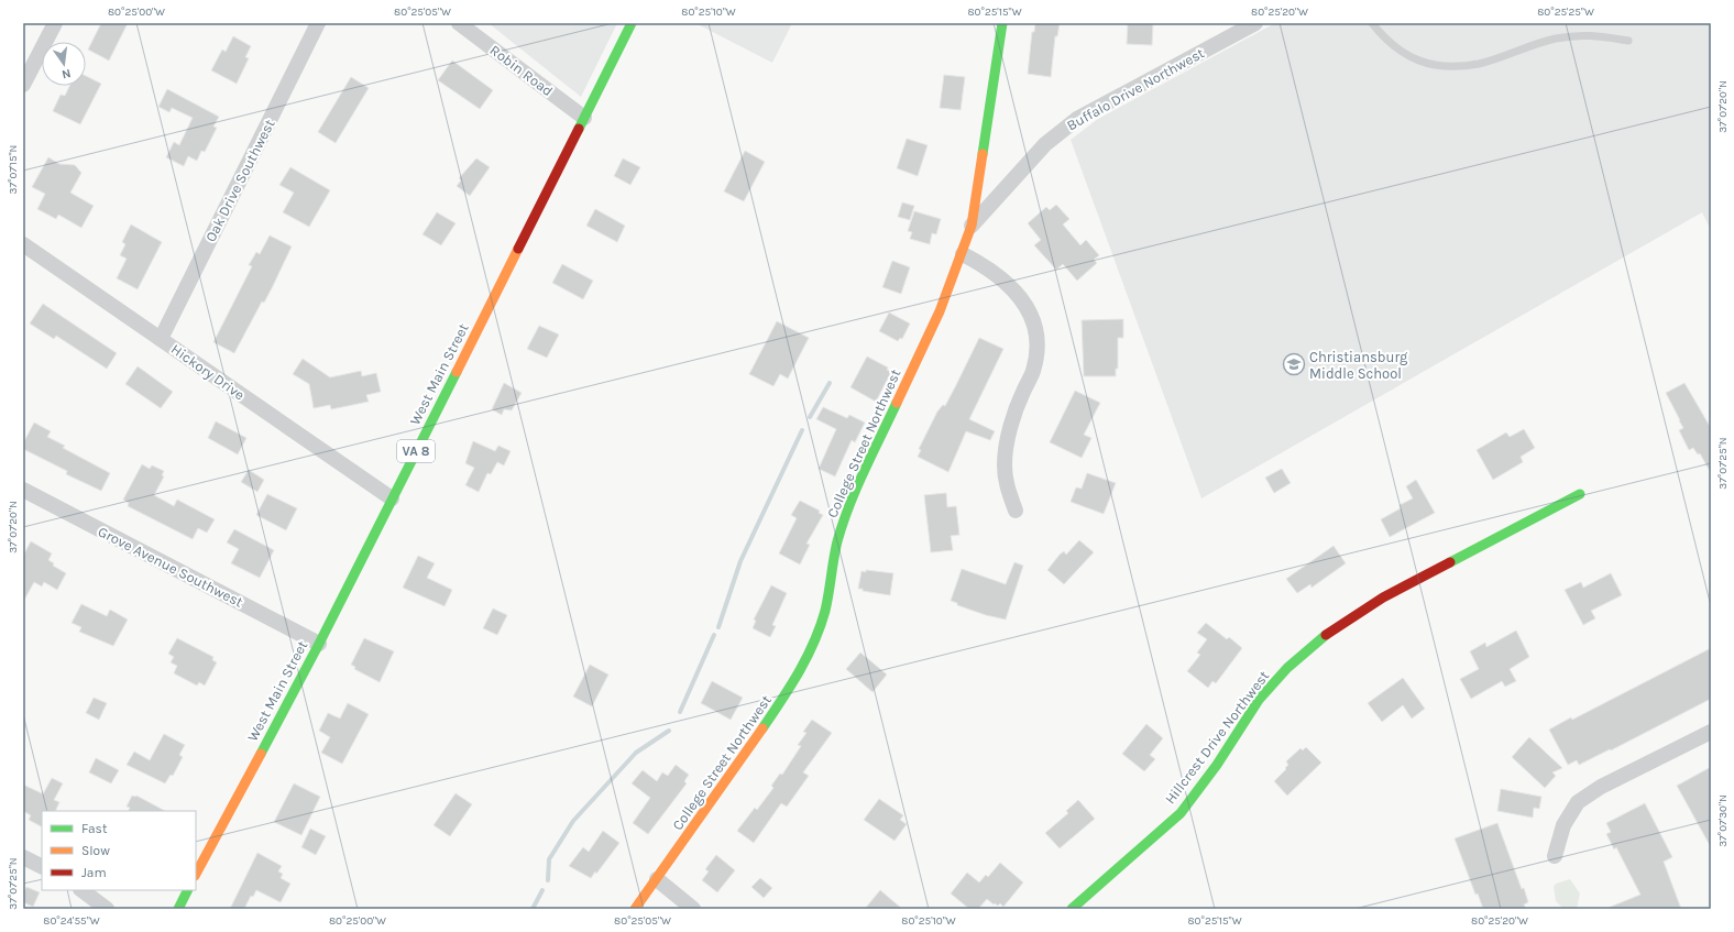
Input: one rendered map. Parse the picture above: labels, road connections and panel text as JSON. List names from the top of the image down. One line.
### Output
{"streets":{"street":["Robin Road","Buffalo Drive Northwest","Oak Drive Southwest","Hickory Drive","West Main Street","College Street Northwest","VA 8","Grove Avenue Southwest","Hillcrest Drive Northwest"]},"crossings":[["Robin Road","West Main Street"],["Buffalo Drive Northwest","College Street Northwest"],["Oak Drive Southwest","Hickory Drive"],["Hickory Drive","West Main Street"],["West Main Street","Grove Avenue Southwest"]],"places":{"school or university":["Christiansburg Middle School"]},"legend":["Fast","Slow","Jam"],"north":"bottom","coordinates":["80°25'00\"W","80°25'05\"W","80°25'10\"W","80°25'15\"W","80°25'20\"W","80°25'25\"W","37°07'20\"N","37°07'15\"N","37°07'25\"N","37°07'30\"N","80°24'55\"W"]}
